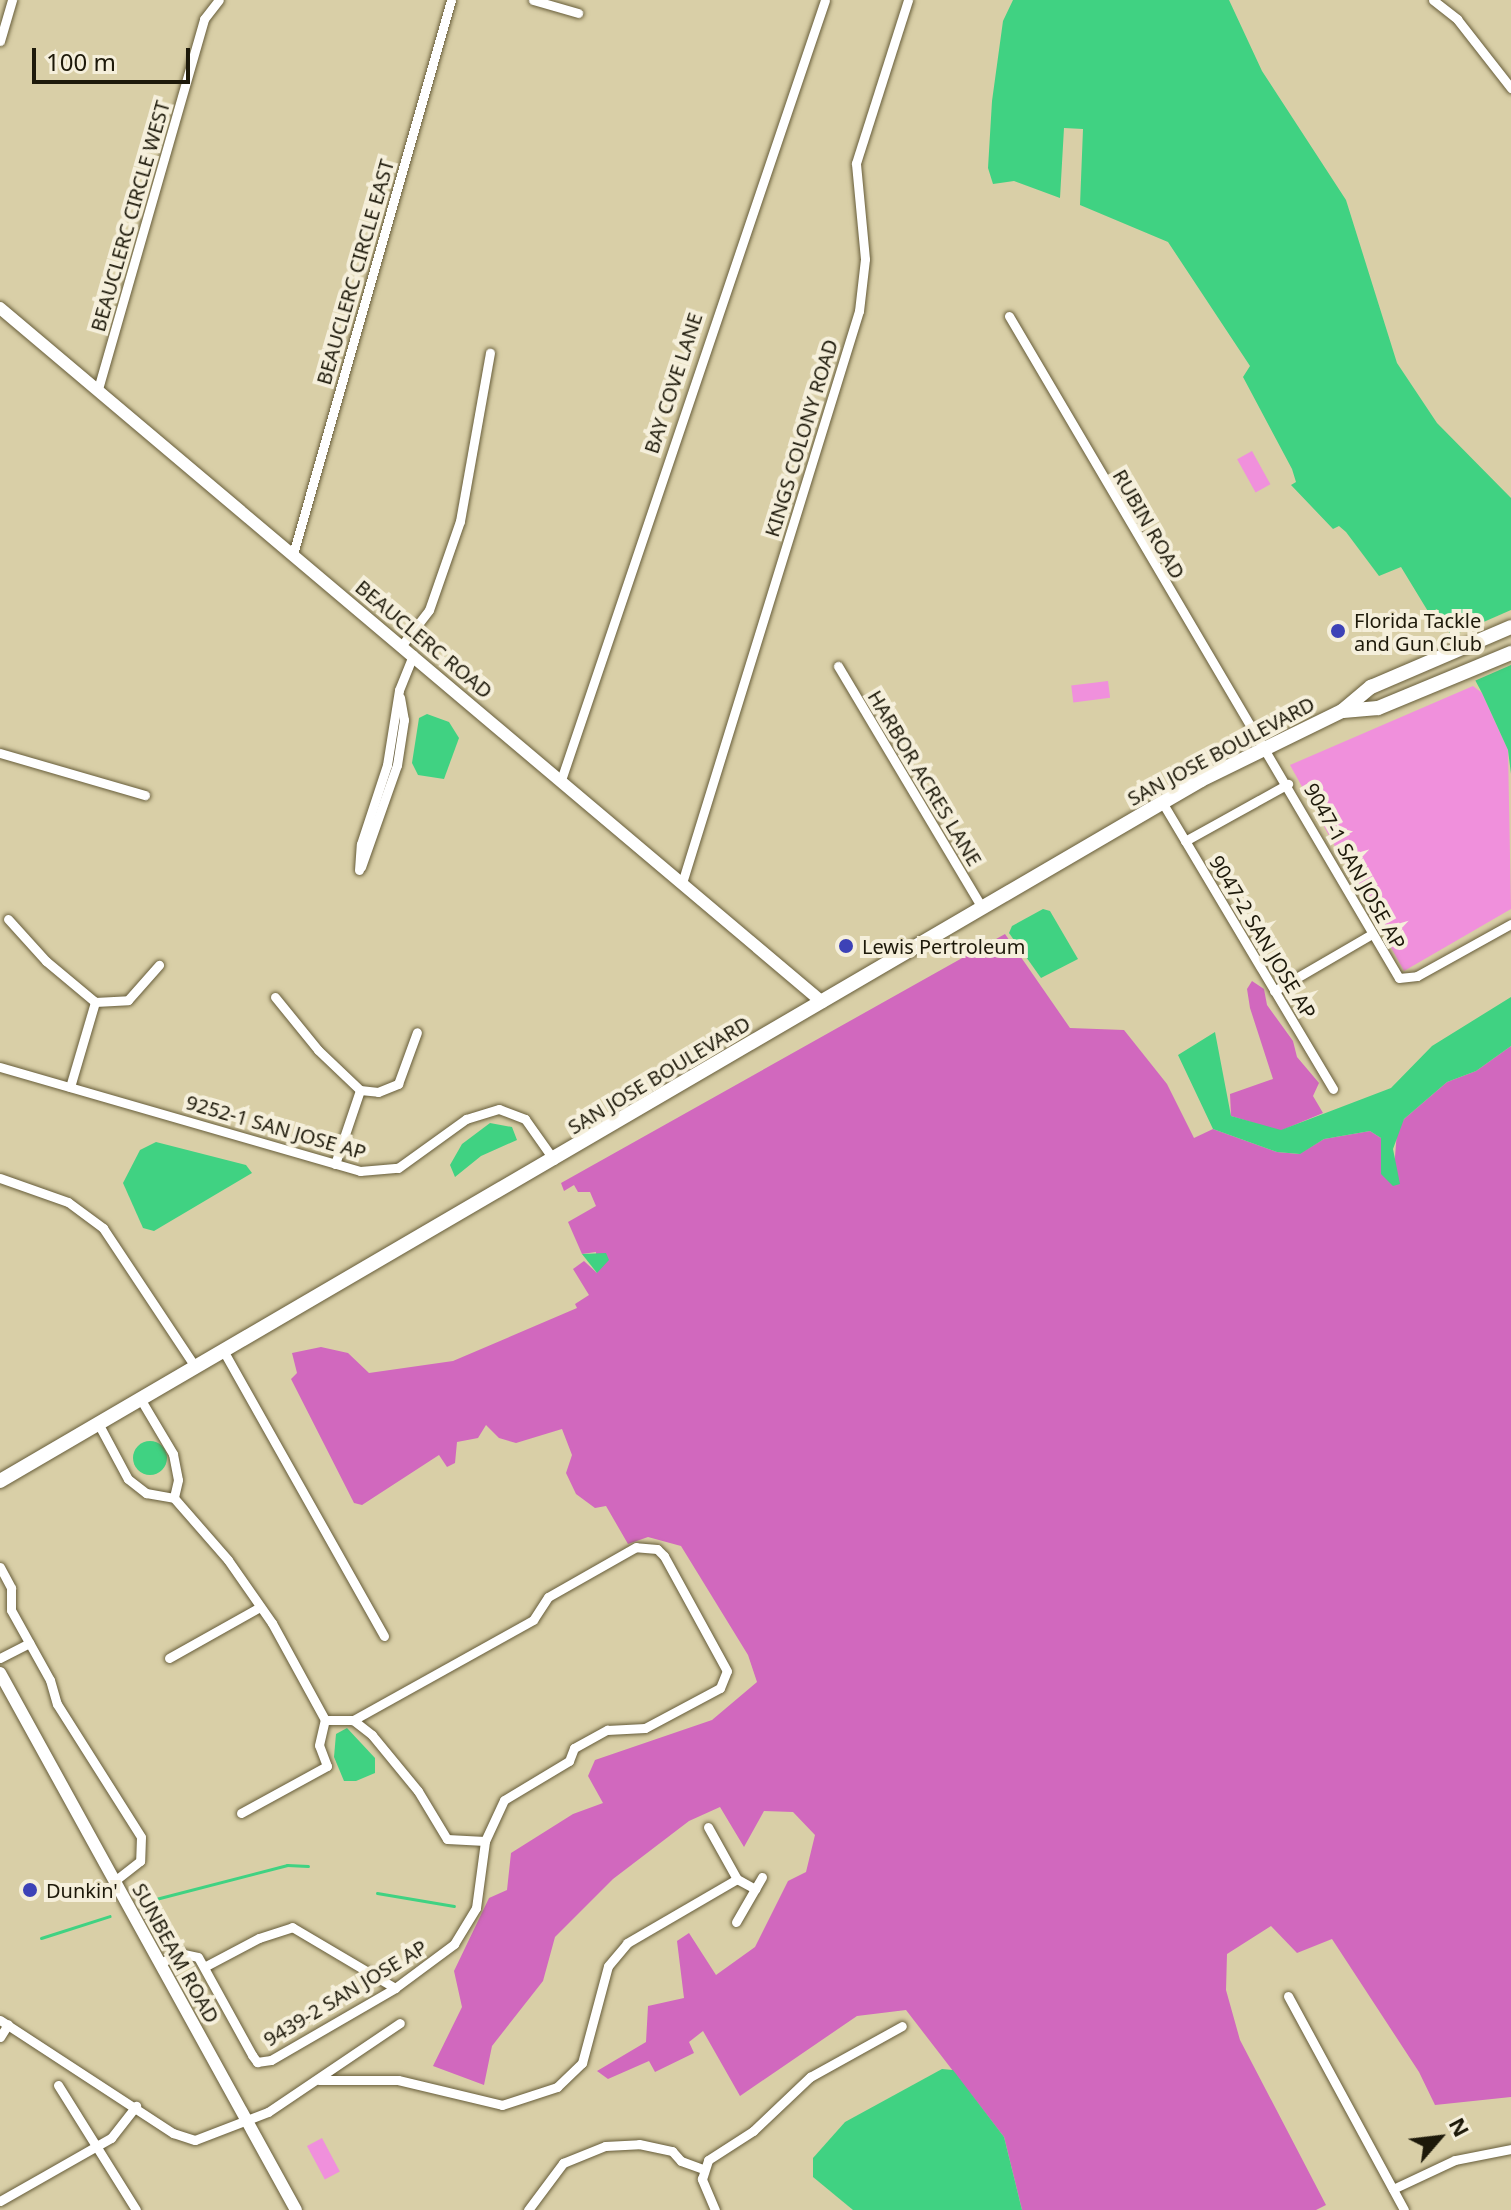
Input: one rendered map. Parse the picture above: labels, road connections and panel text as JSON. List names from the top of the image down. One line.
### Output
{"streets":{"main road":["SAN JOSE BOULEVARD"],"street":["BEAUCLERC CIRCLE WEST","BEAUCLERC CIRCLE EAST","BAY COVE LANE","KINGS COLONY ROAD","RUBIN ROAD","BEAUCLERC ROAD","HARBOR ACRES LANE","9047-1 SAN JOSE AP","9047-2 SAN JOSE AP","9252-1 SAN JOSE AP","SUNBEAM ROAD","9439-2 SAN JOSE AP"]},"crossings":[["BEAUCLERC CIRCLE WEST","BEAUCLERC ROAD"],["BEAUCLERC CIRCLE EAST","BEAUCLERC ROAD"],["BAY COVE LANE","BEAUCLERC ROAD"],["KINGS COLONY ROAD","BEAUCLERC ROAD"],["RUBIN ROAD","SAN JOSE BOULEVARD"],["RUBIN ROAD","9047-1 SAN JOSE AP"],["BEAUCLERC ROAD","SAN JOSE BOULEVARD"],["SAN JOSE BOULEVARD","HARBOR ACRES LANE"],["SAN JOSE BOULEVARD","9047-1 SAN JOSE AP"],["SAN JOSE BOULEVARD","9047-2 SAN JOSE AP"],["SAN JOSE BOULEVARD","9252-1 SAN JOSE AP"]],"places":["Florida Tackle and Gun Club","Lewis Pertroleum","Dunkin'"],"scale_bar":"100 m","north":"top right"}
